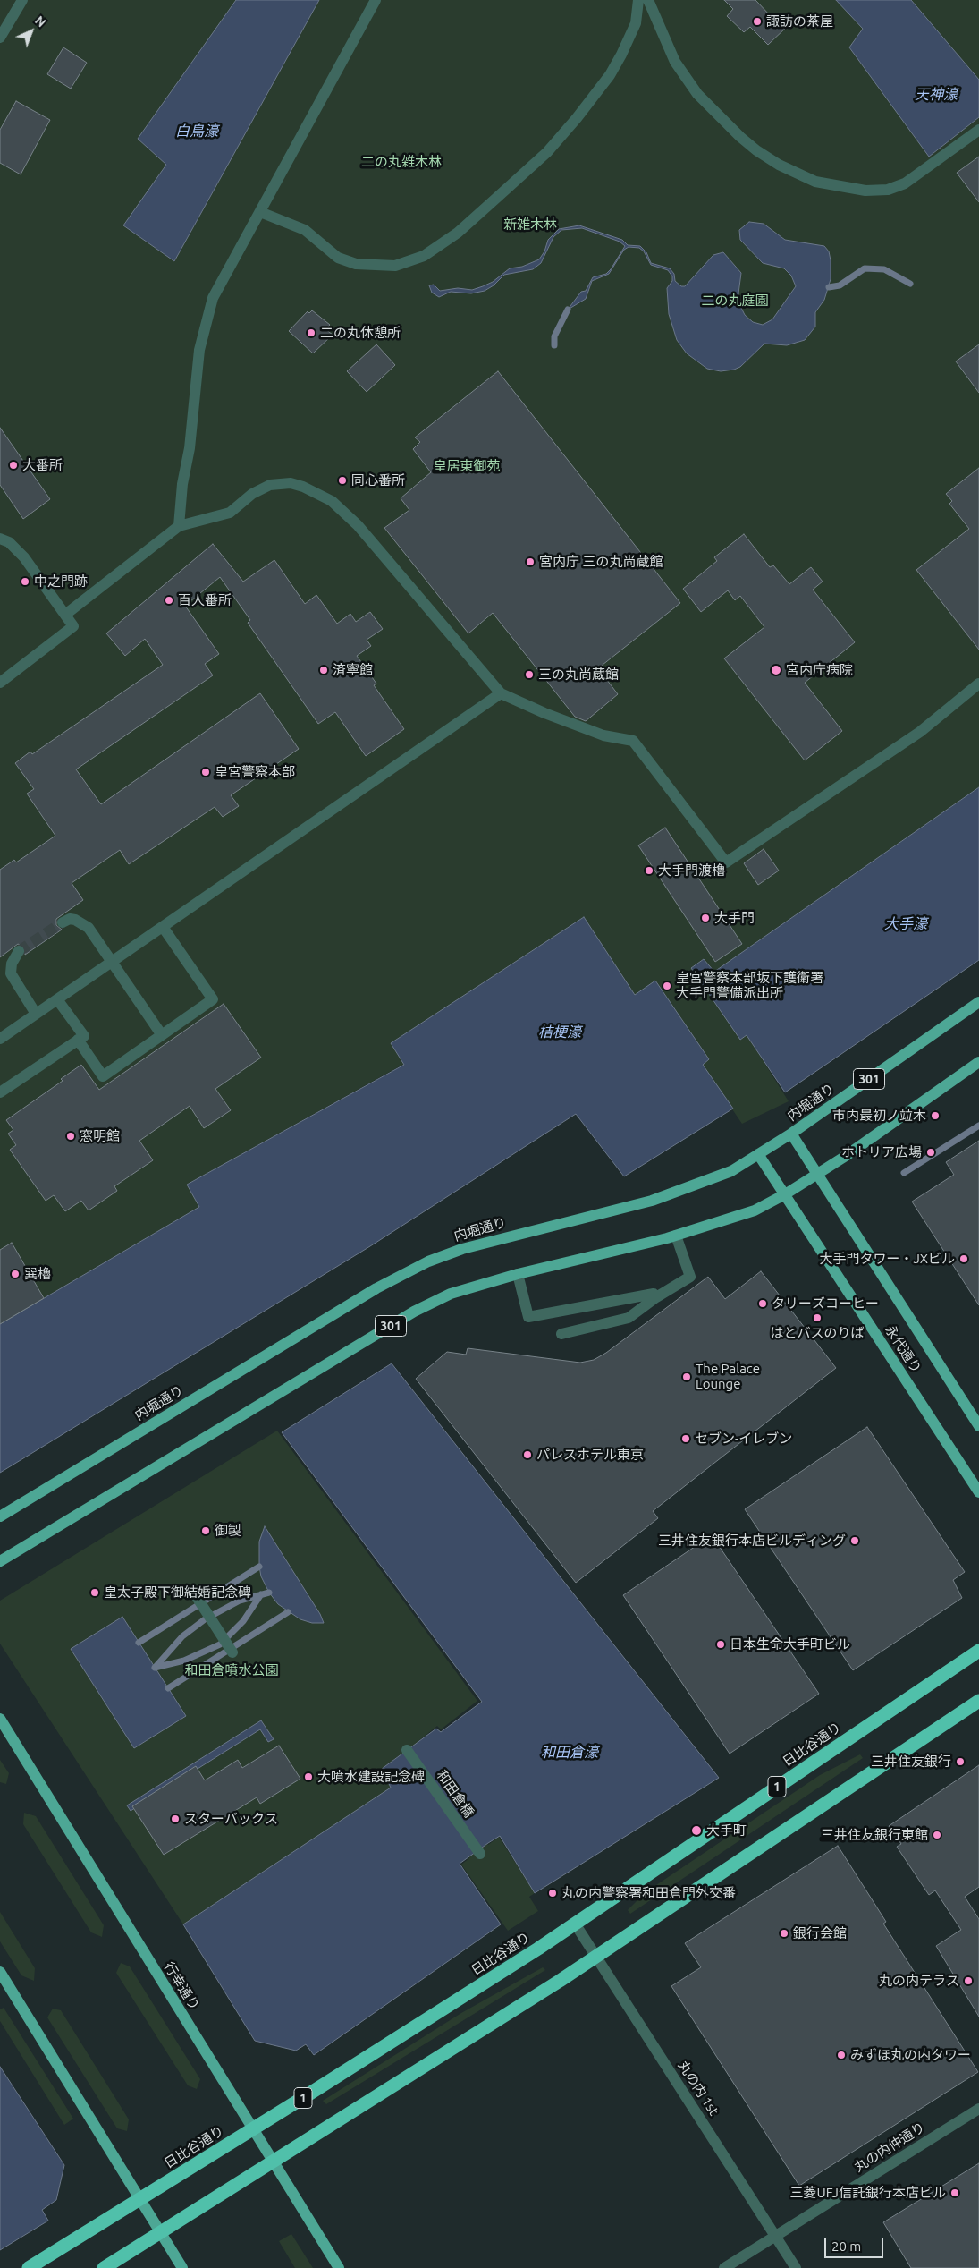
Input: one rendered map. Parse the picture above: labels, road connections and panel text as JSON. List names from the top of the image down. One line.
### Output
{"streets":{"highway":["日比谷通り","1"],"main road":["301","内堀通り","永代通り","行幸通り"],"street":["和田倉橋","丸の内 1st","丸の内仲通り"]},"crossings":[["301","永代通り"],["内堀通り","永代通り"],["日比谷通り","行幸通り"],["日比谷通り","丸の内 1st"],["丸の内 1st","丸の内仲通り"]],"water":["天神濠","白鳥濠","大手濠","桔梗濠","和田倉濠"],"parks":["二の丸雑木林","新雑木林","二の丸庭園","皇居東御苑","和田倉噴水公園"],"places":["諏訪の茶屋","二の丸休憩所","大番所","同心番所","宮内庁 三の丸尚蔵館","中之門跡","百人番所","済寧館","宮内庁病院","三の丸尚蔵館","皇宮警察本部","大手門渡櫓","大手門","皇宮警察本部坂下護衛署 大手門警備派出所","市内最初ノ竝木","窓明館","ホトリア広場","大手門タワー・JXビル","巽櫓","タリーズコーヒー","はとバスのりば","The Palace Lounge","セブン-イレブン","パレスホテル東京","御製","三井住友銀行本店ビルディング","皇太子殿下御結婚記念碑","日本生命大手町ビル","三井住友銀行","大噴水建設記念碑","スターバックス","大手町","三井住友銀行東館","丸の内警察署和田倉門外交番","銀行会館","丸の内テラス","みずほ丸の内タワー","三菱UFJ信託銀行本店ビル"],"scale_bar":"20 m","north":"top right"}
